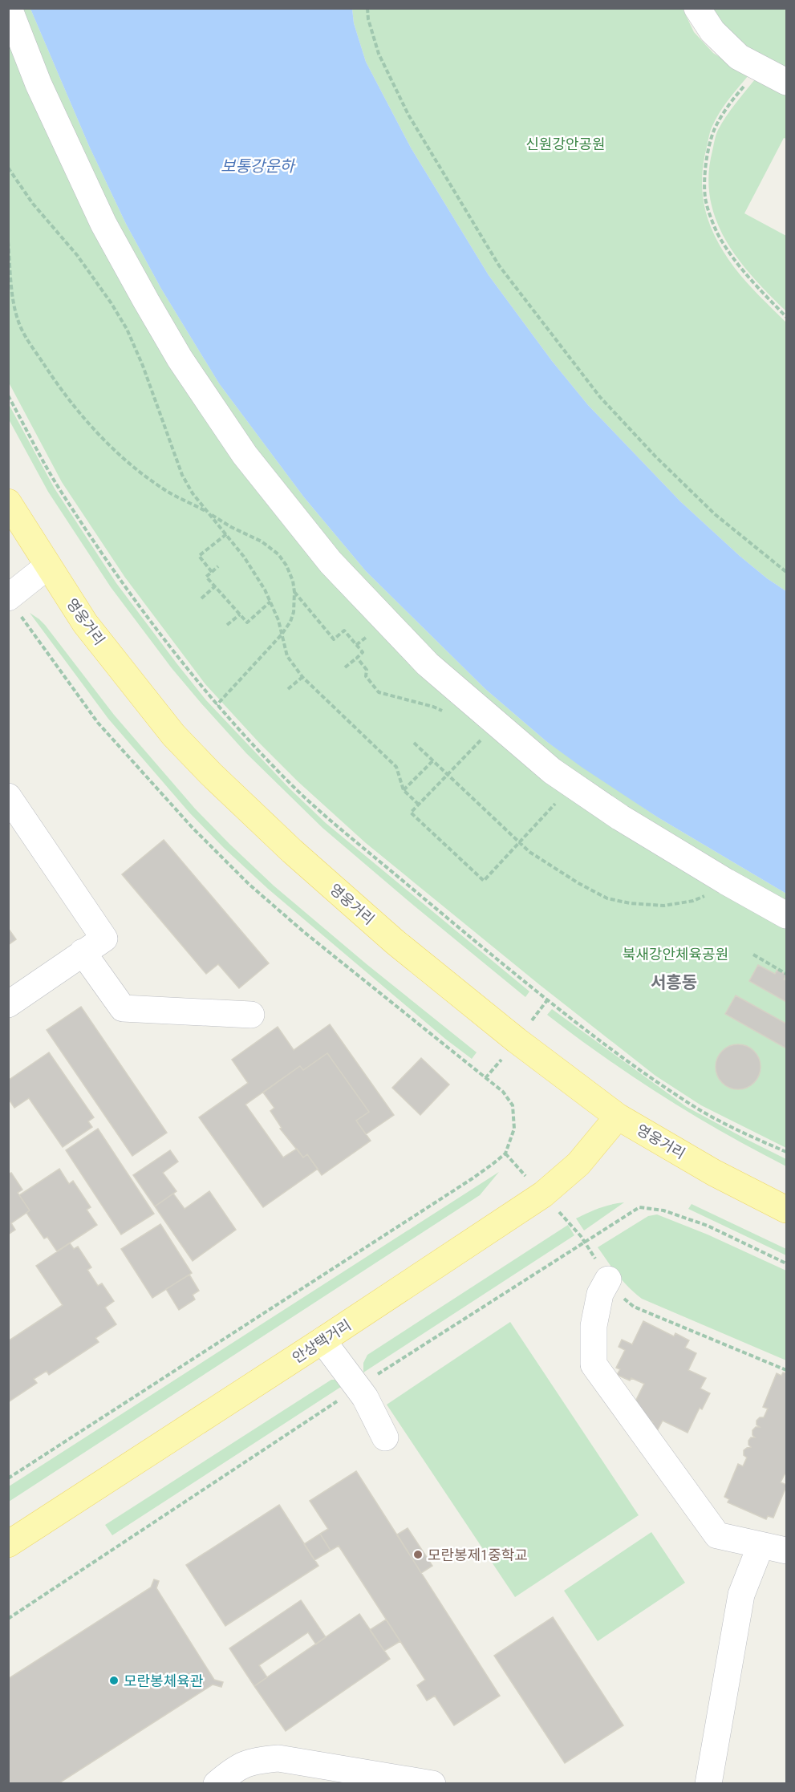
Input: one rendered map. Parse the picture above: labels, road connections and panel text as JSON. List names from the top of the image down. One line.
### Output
{"streets":{"main road":["영웅거리","안상택거리"]},"crossings":[["영웅거리","안상택거리"]],"districts":["서흥동"],"water":["보통강운하"],"parks":["신원강안공원","북새강안체육공원"],"places":["모란봉제1중학교","모란봉체육관"]}
